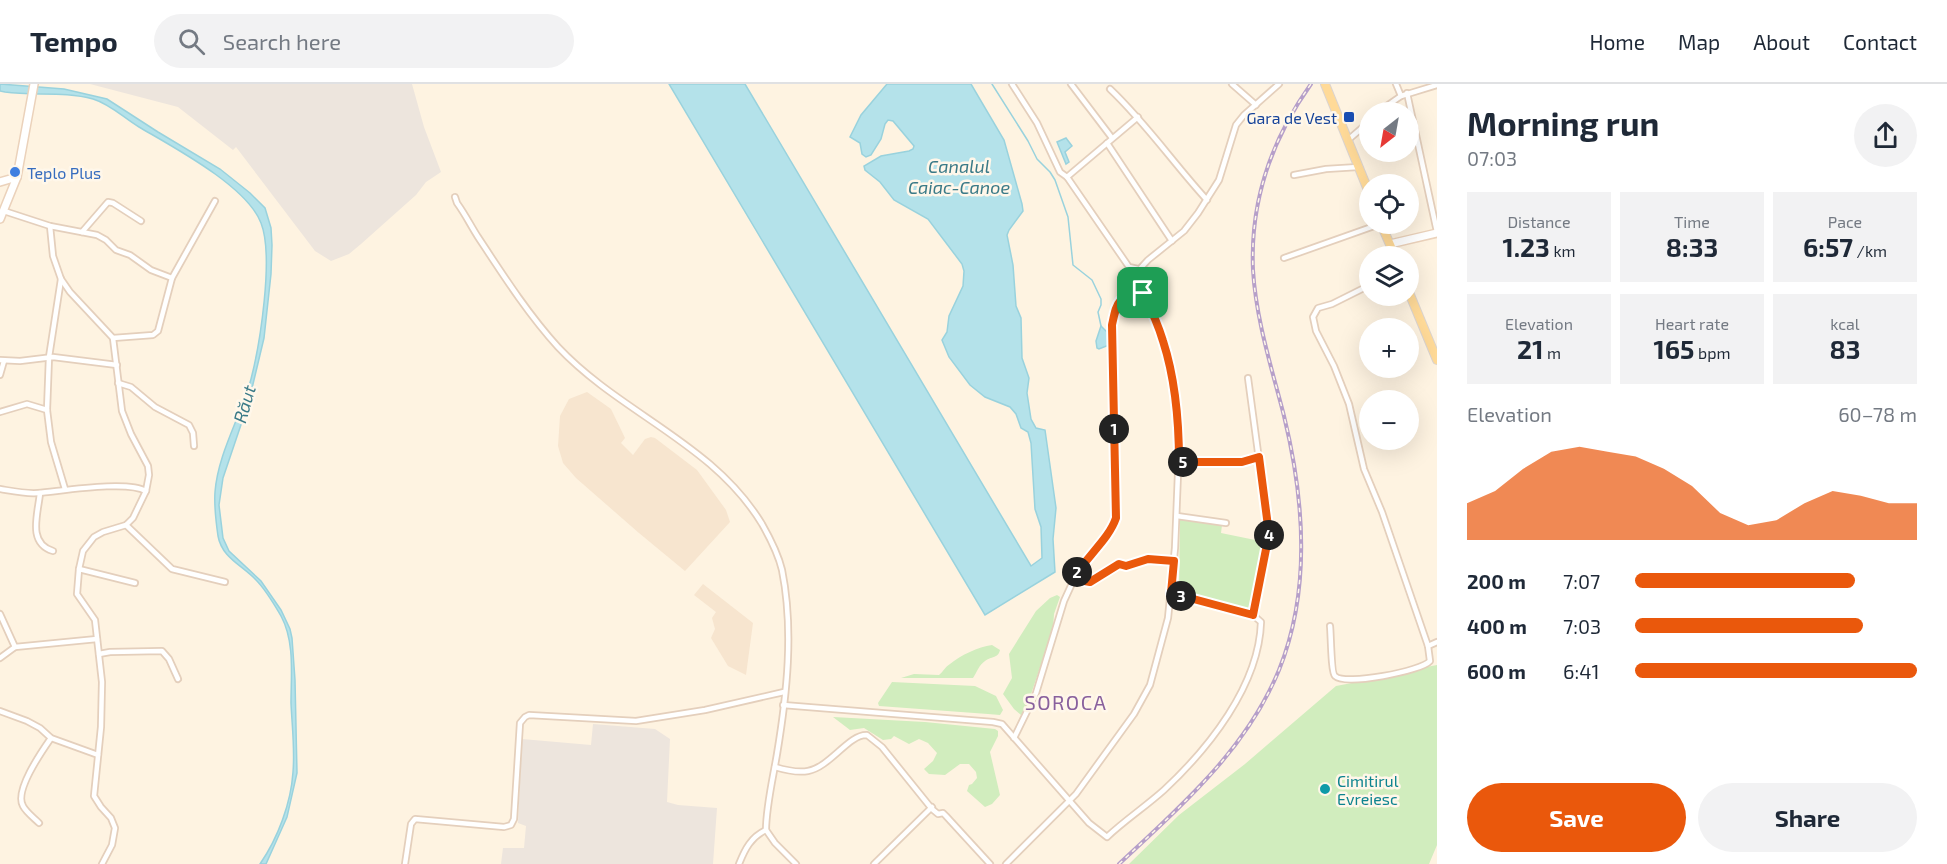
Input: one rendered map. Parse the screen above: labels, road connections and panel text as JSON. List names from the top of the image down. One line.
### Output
{"districts":["SOROCA"],"water":["Canalul Caiac-Canoe","Răut"],"places":{"transit":["Gara de Vest"],"other":["Teplo Plus","Cimitirul Evreiesc"]},"north":"bottom left","page":{"header":"Tempo","search":"Search here","nav":["Home","Map","About","Contact"],"heading":["Morning run","07:03"],"map_buttons":["+","−"],"stats":[["Distance","1.23 km"],["Time","8:33"],["Pace","6:57 /km"],["Elevation","21 m"],["Heart rate","165 bpm"],["kcal","83"]],"chart":["Elevation","60–78 m"],"pins":["1","5","4","2","3"],"list":[{"name":"200 m","note":"7:07"},{"name":"400 m","note":"7:03"},{"name":"600 m","note":"6:41"}],"buttons":["Save","Share"]}}
